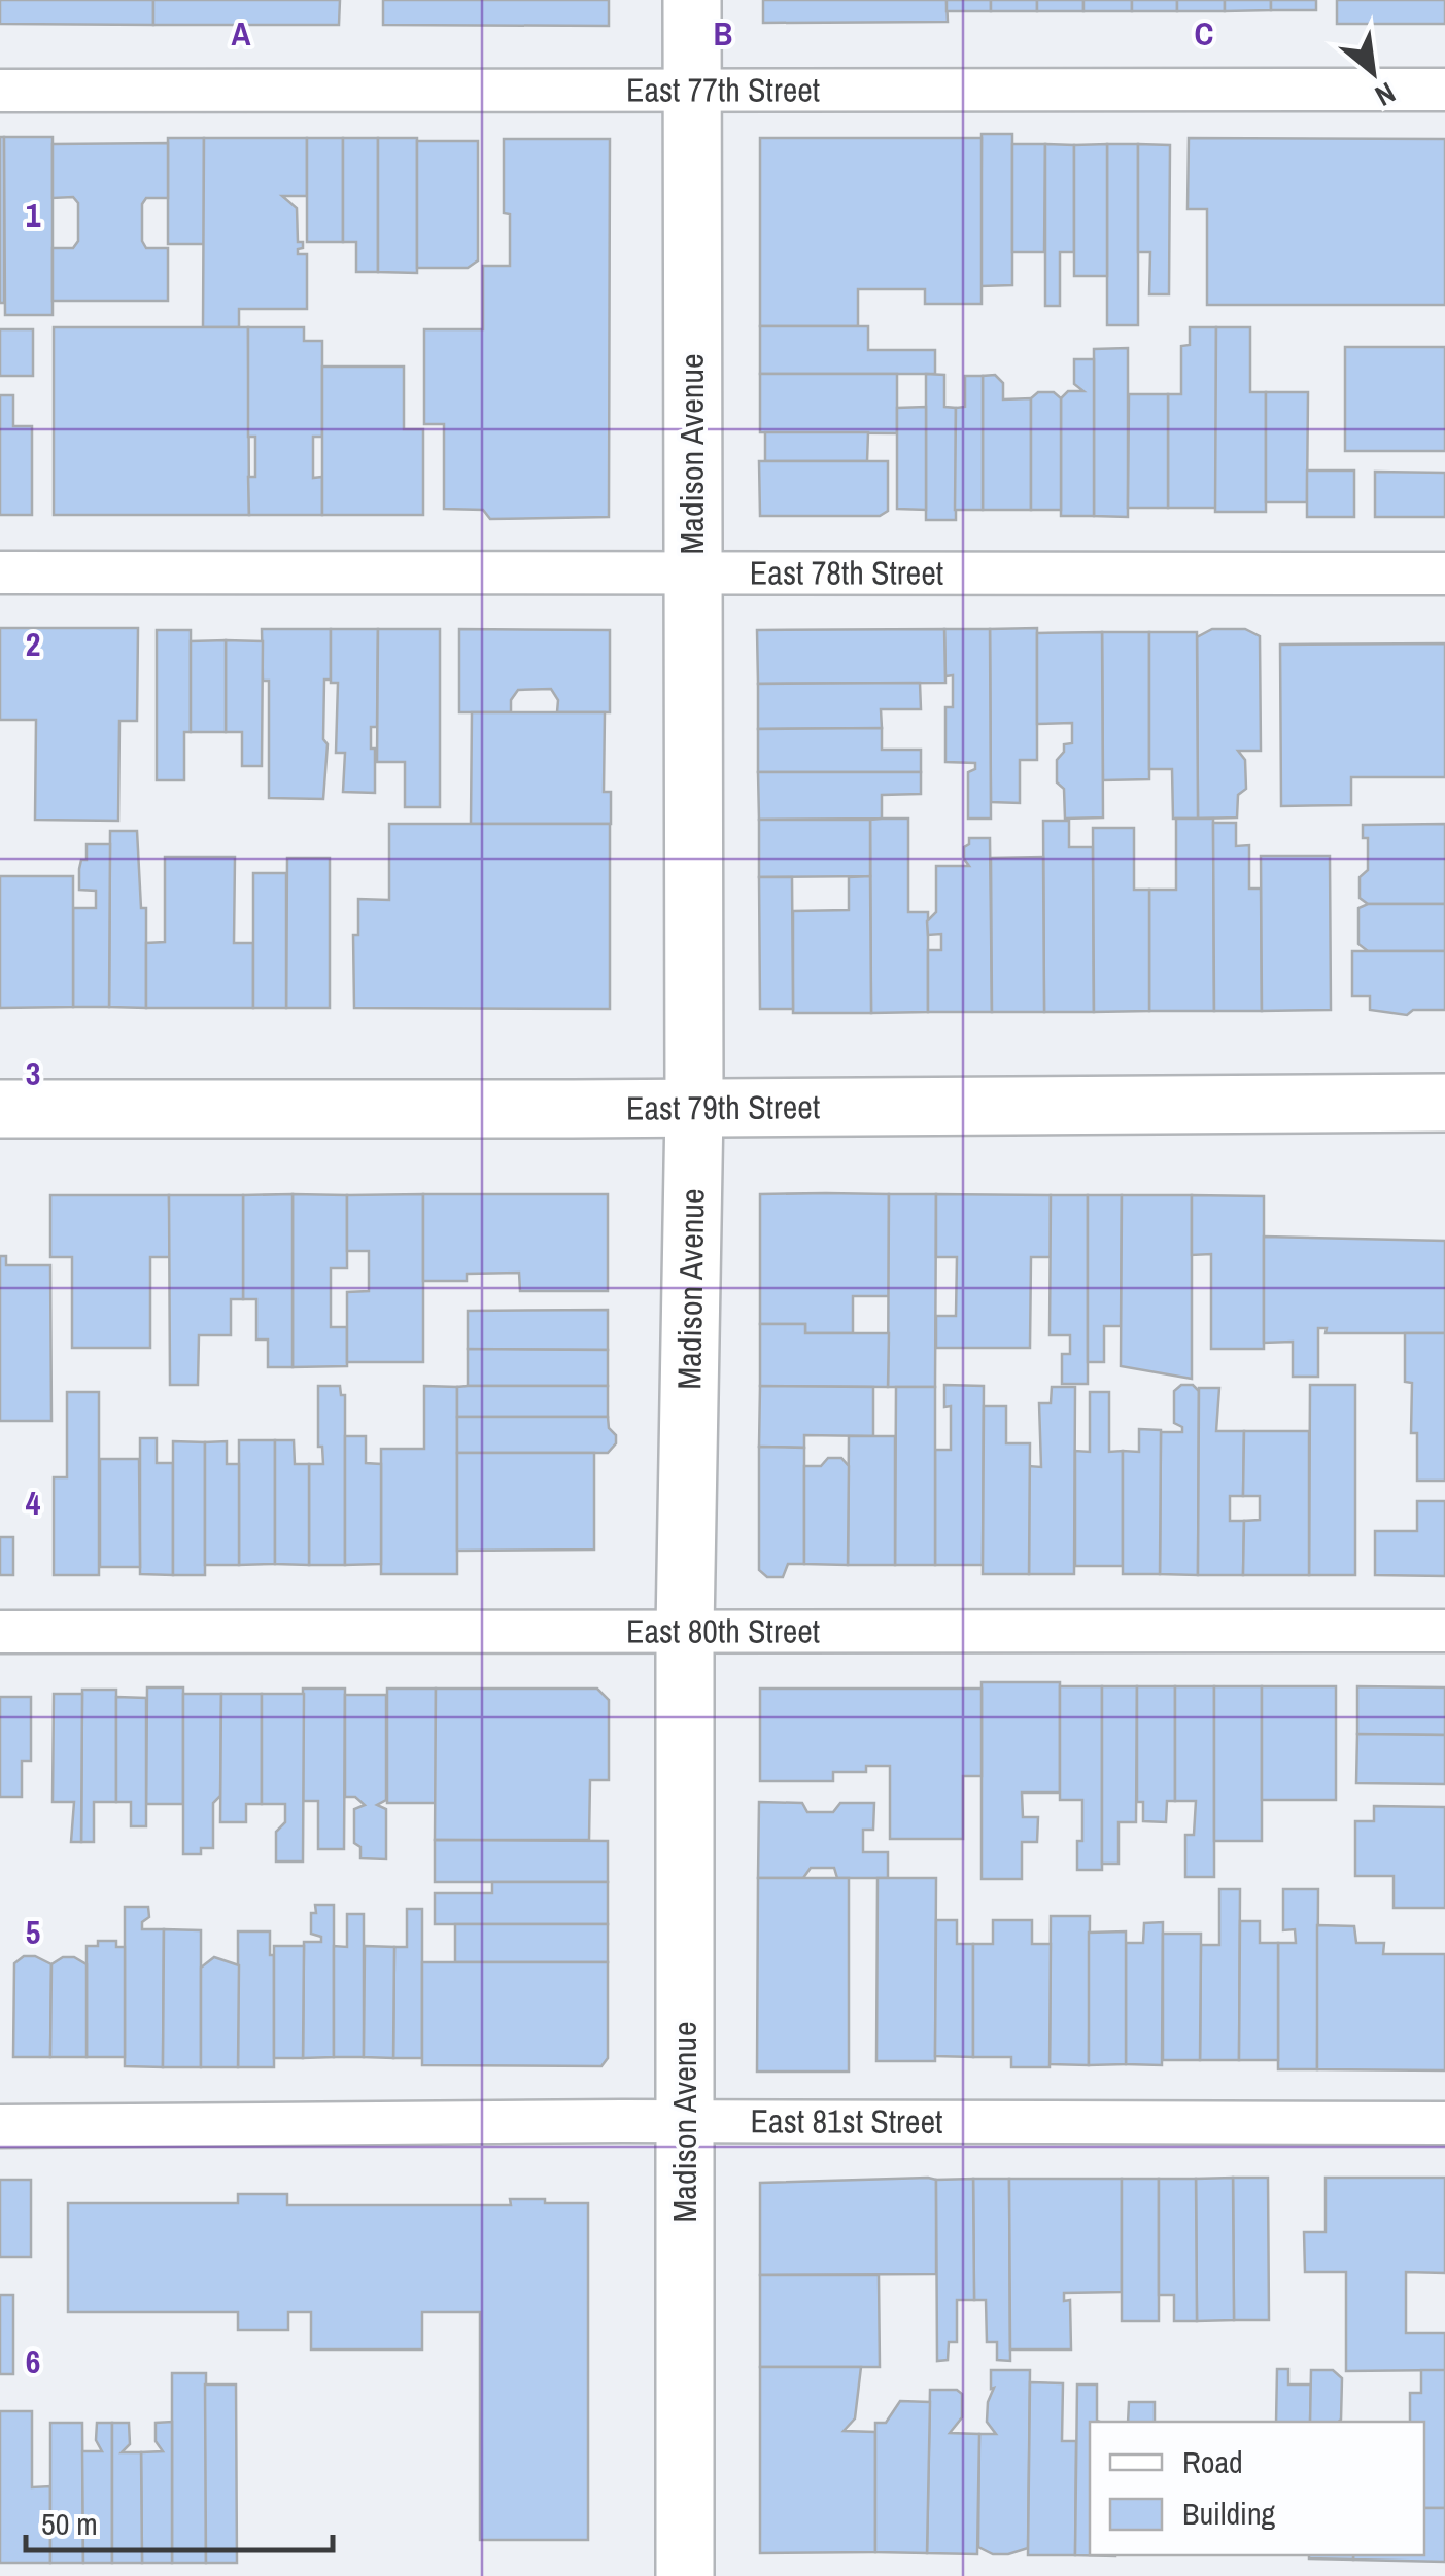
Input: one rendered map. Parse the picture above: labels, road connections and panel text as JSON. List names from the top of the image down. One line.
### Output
{"streets":{"main road":["Madison Avenue","East 79th Street"],"street":["East 77th Street","East 78th Street","East 80th Street","East 81st Street"]},"crossings":[["East 77th Street","Madison Avenue"],["Madison Avenue","East 78th Street"],["Madison Avenue","East 79th Street"],["Madison Avenue","East 80th Street"],["Madison Avenue","East 81st Street"]],"legend":["Road","Building"],"scale_bar":"50 m","north":"bottom right","grid":{"columns":["A","B","C"],"rows":["1","2","3","4","5","6"]}}
